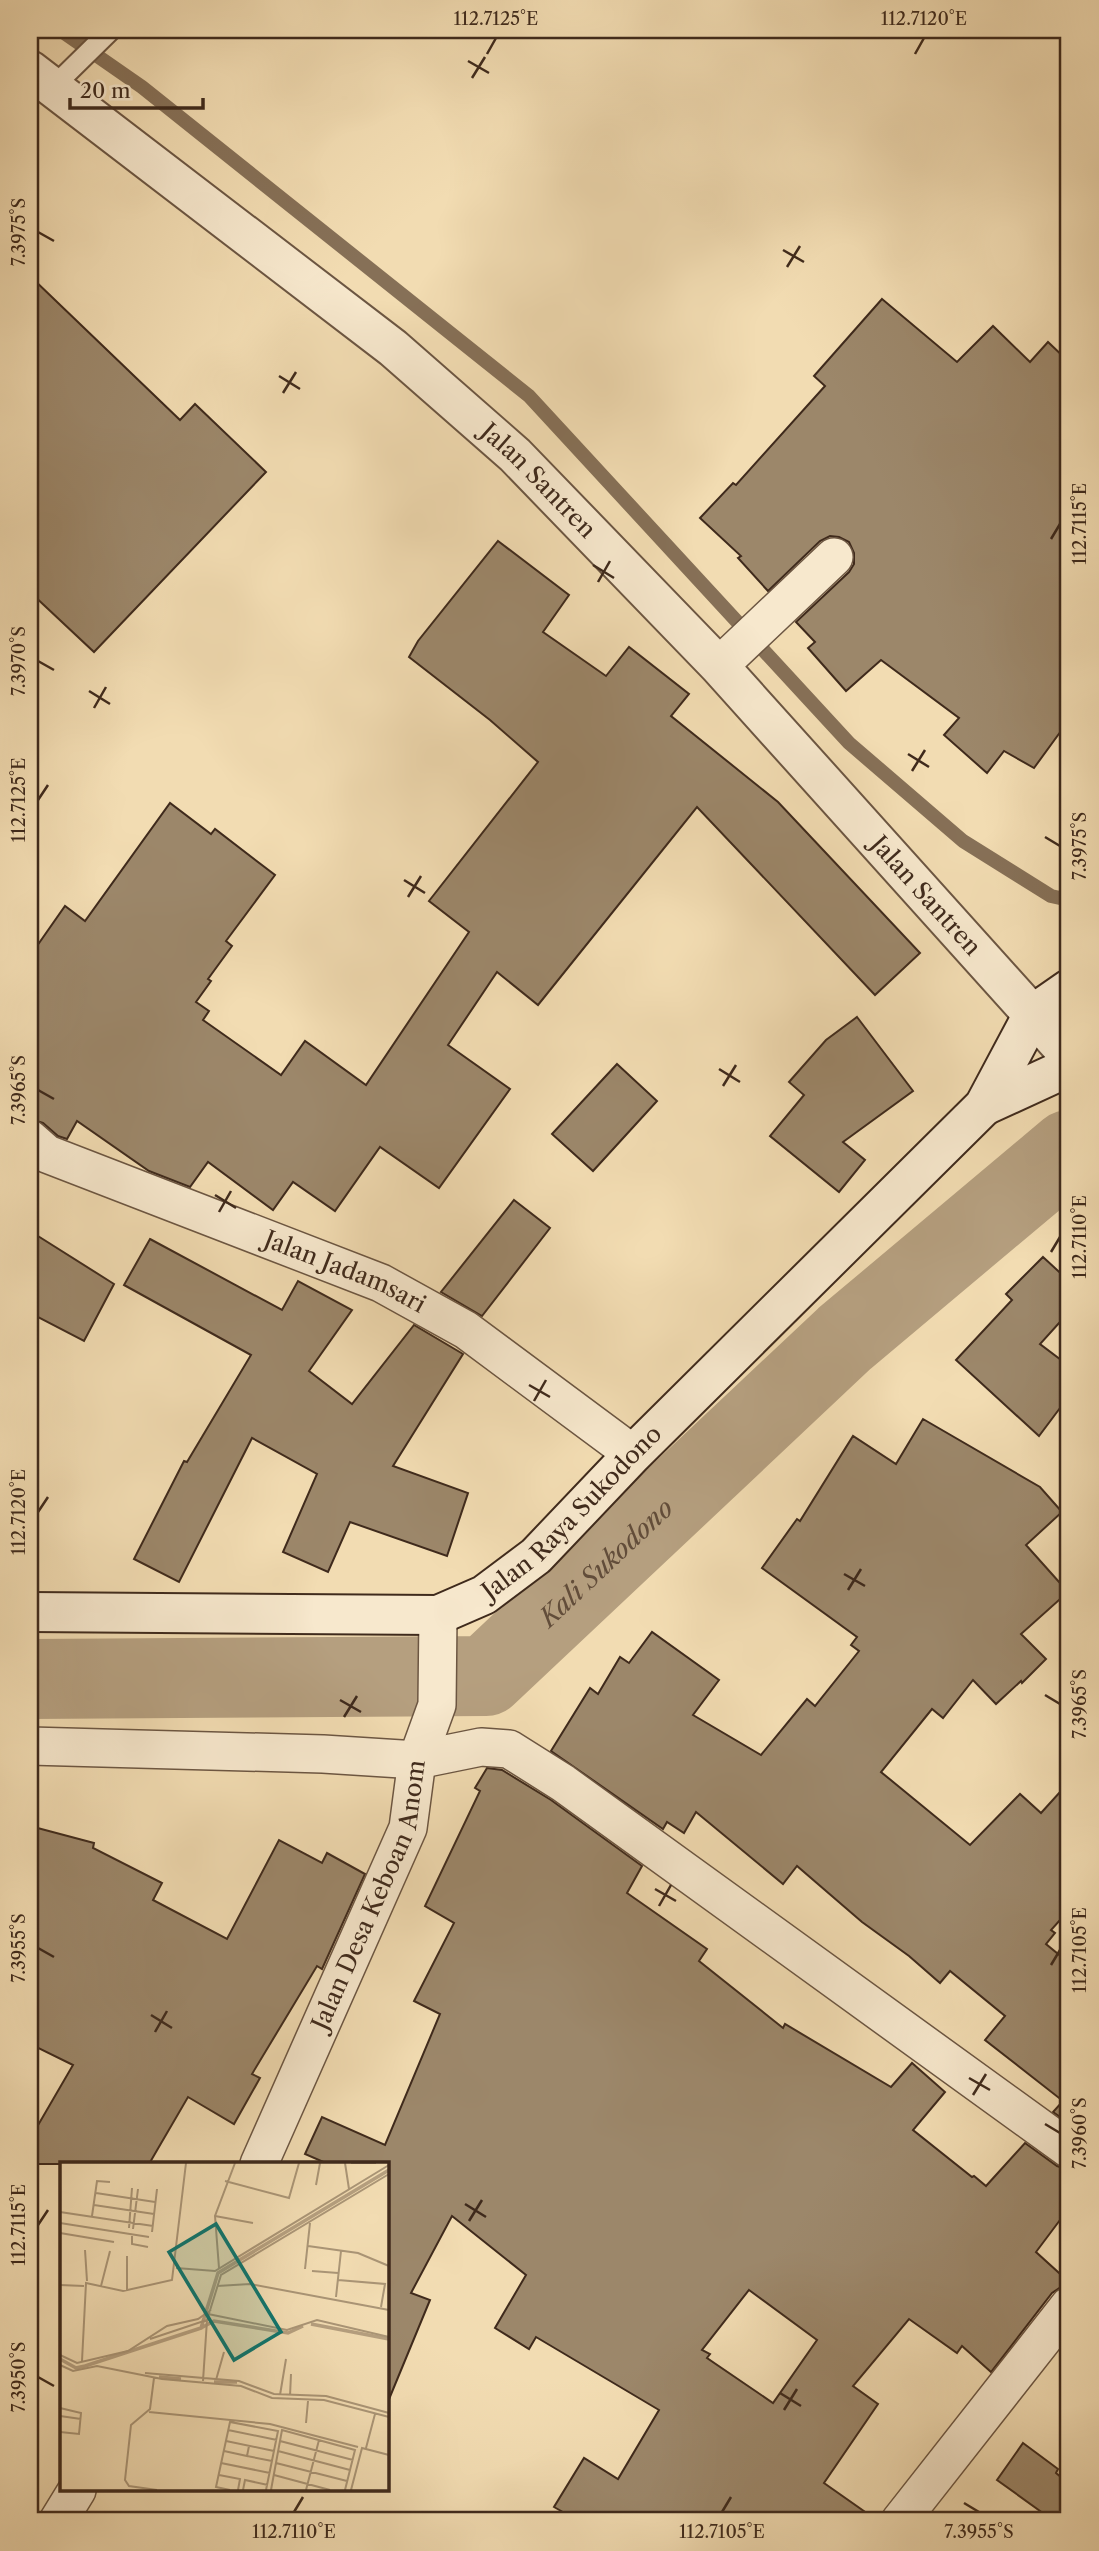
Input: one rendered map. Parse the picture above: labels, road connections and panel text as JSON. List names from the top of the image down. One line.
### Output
{"streets":{"main road":["Jalan Santren","Jalan Raya Sukodono"],"street":["Jalan Jadamsari","Jalan Desa Keboan Anom"]},"crossings":[["Jalan Santren","Jalan Raya Sukodono"],["Jalan Jadamsari","Jalan Raya Sukodono"],["Jalan Raya Sukodono","Jalan Desa Keboan Anom"]],"water":["Kali Sukodono"],"scale_bar":"20 m","coordinates":["112.7125°E","112.7120°E","7.3975°S","112.7115°E","7.3970°S","7.3965°S","112.7110°E","7.3955°S","112.7105°E","7.3960°S","7.3950°S"]}
